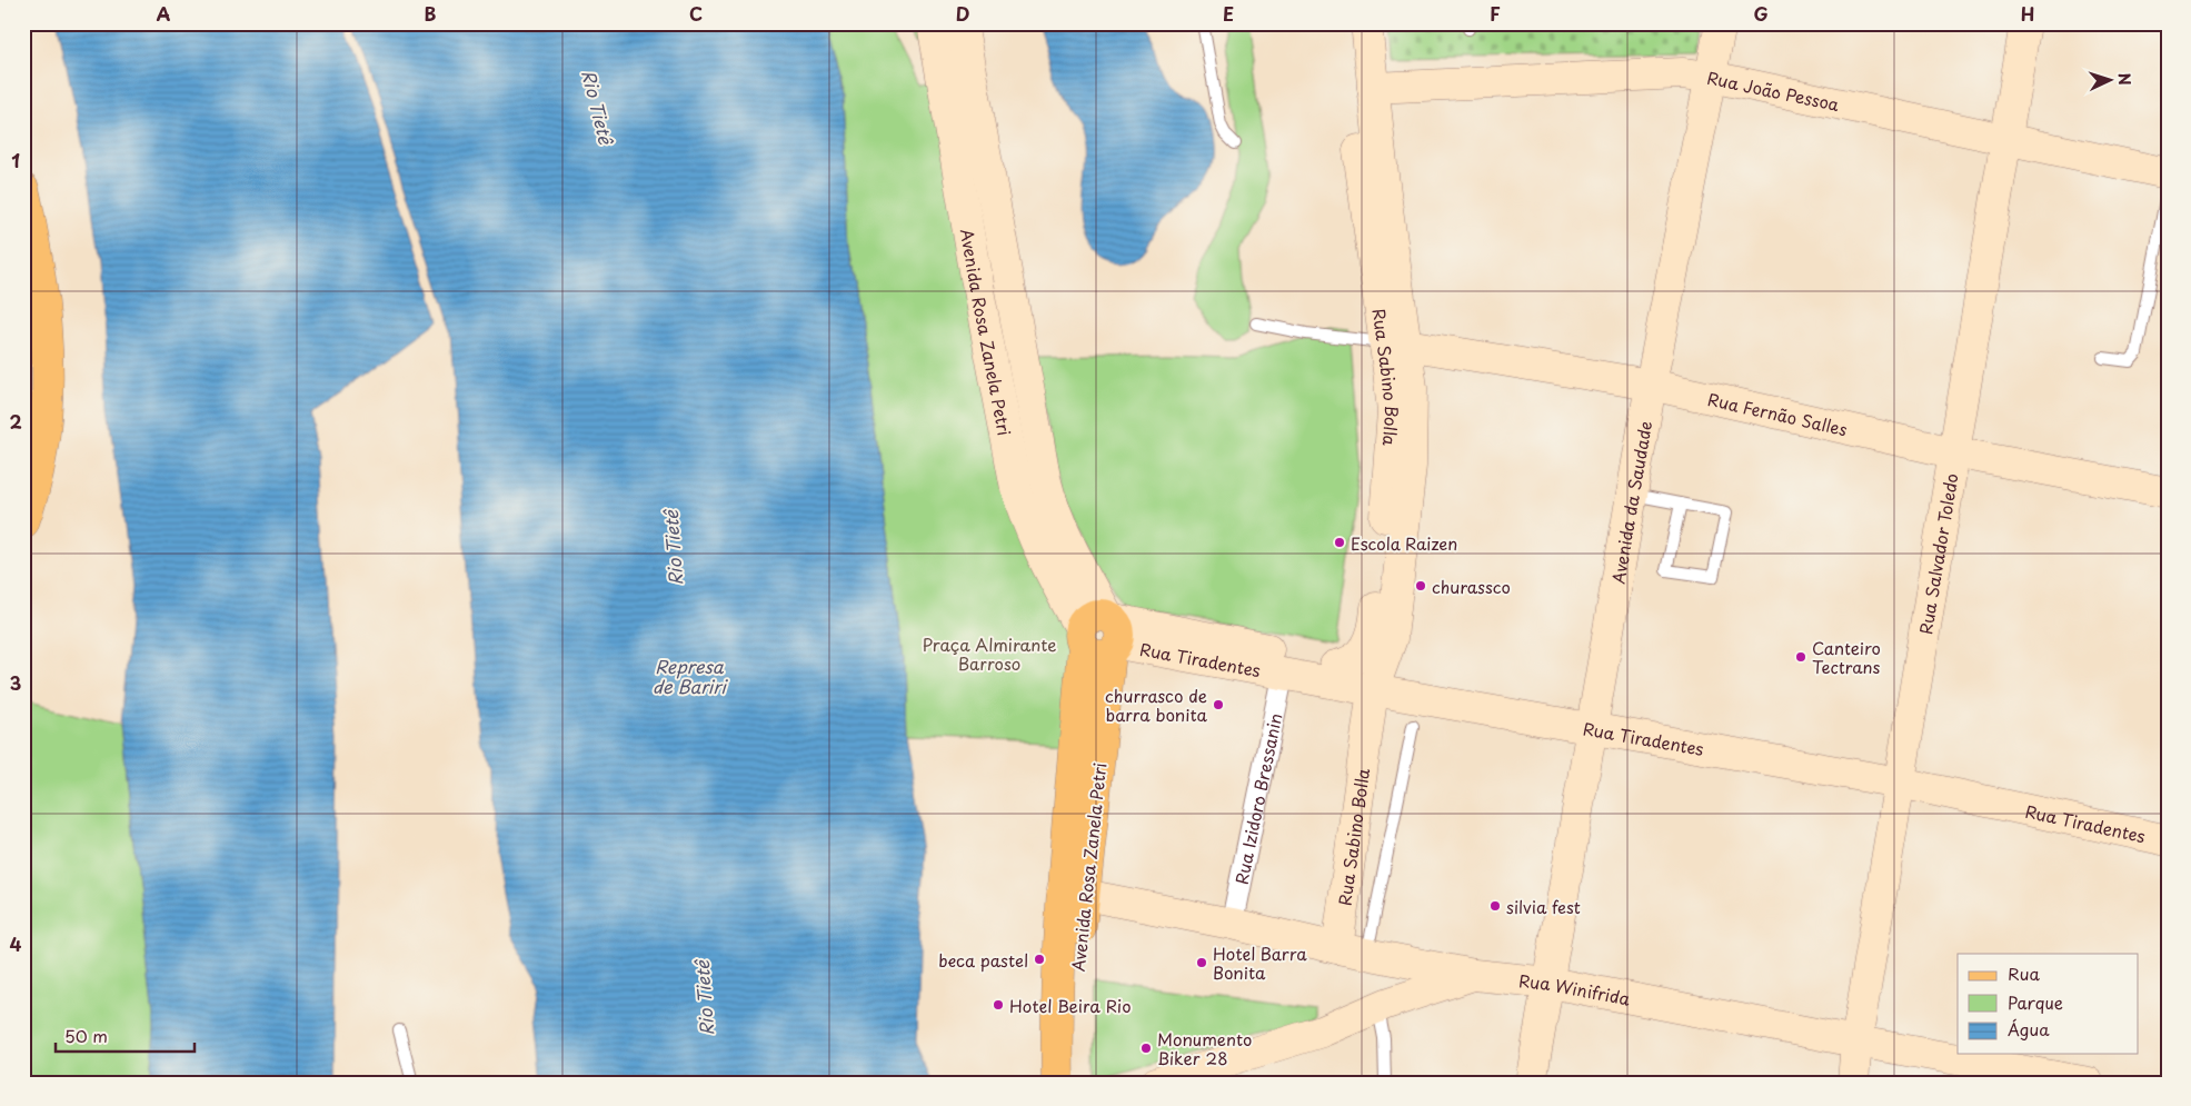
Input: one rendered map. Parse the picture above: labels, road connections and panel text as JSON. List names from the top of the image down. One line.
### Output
{"streets":{"main road":["Avenida Rosa Zanela Petri"],"street":["Rua João Pessoa","Rua Sabino Bolla","Rua Fernão Salles","Avenida da Saudade","Rua Salvador Toledo","Rua Tiradentes","Rua Izidoro Bressanin","Rua Winifrida"]},"crossings":[["Rua João Pessoa","Rua Sabino Bolla"],["Rua João Pessoa","Avenida da Saudade"],["Rua João Pessoa","Rua Salvador Toledo"],["Avenida Rosa Zanela Petri","Rua Tiradentes"],["Avenida Rosa Zanela Petri","Rua Winifrida"],["Rua Sabino Bolla","Rua Fernão Salles"],["Rua Sabino Bolla","Rua Tiradentes"],["Rua Sabino Bolla","Rua Winifrida"],["Rua Fernão Salles","Avenida da Saudade"],["Rua Fernão Salles","Rua Salvador Toledo"],["Avenida da Saudade","Rua Tiradentes"],["Avenida da Saudade","Rua Winifrida"],["Rua Salvador Toledo","Rua Tiradentes"],["Rua Salvador Toledo","Rua Winifrida"],["Rua Tiradentes","Rua Izidoro Bressanin"],["Rua Izidoro Bressanin","Rua Winifrida"]],"water":["Rio Tietê","Represa de Bariri"],"parks":["Praça Almirante Barroso"],"places":["Escola Raizen","churassco","Canteiro Tectrans","churrasco de barra bonita","silvia fest","beca pastel","Hotel Barra Bonita","Hotel Beira Rio","Monumento Biker 28"],"legend":["Rua","Parque","Água"],"scale_bar":"50 m","north":"right","grid":{"columns":["A","B","C","D","E","F","G","H"],"rows":["1","2","3","4"]}}
